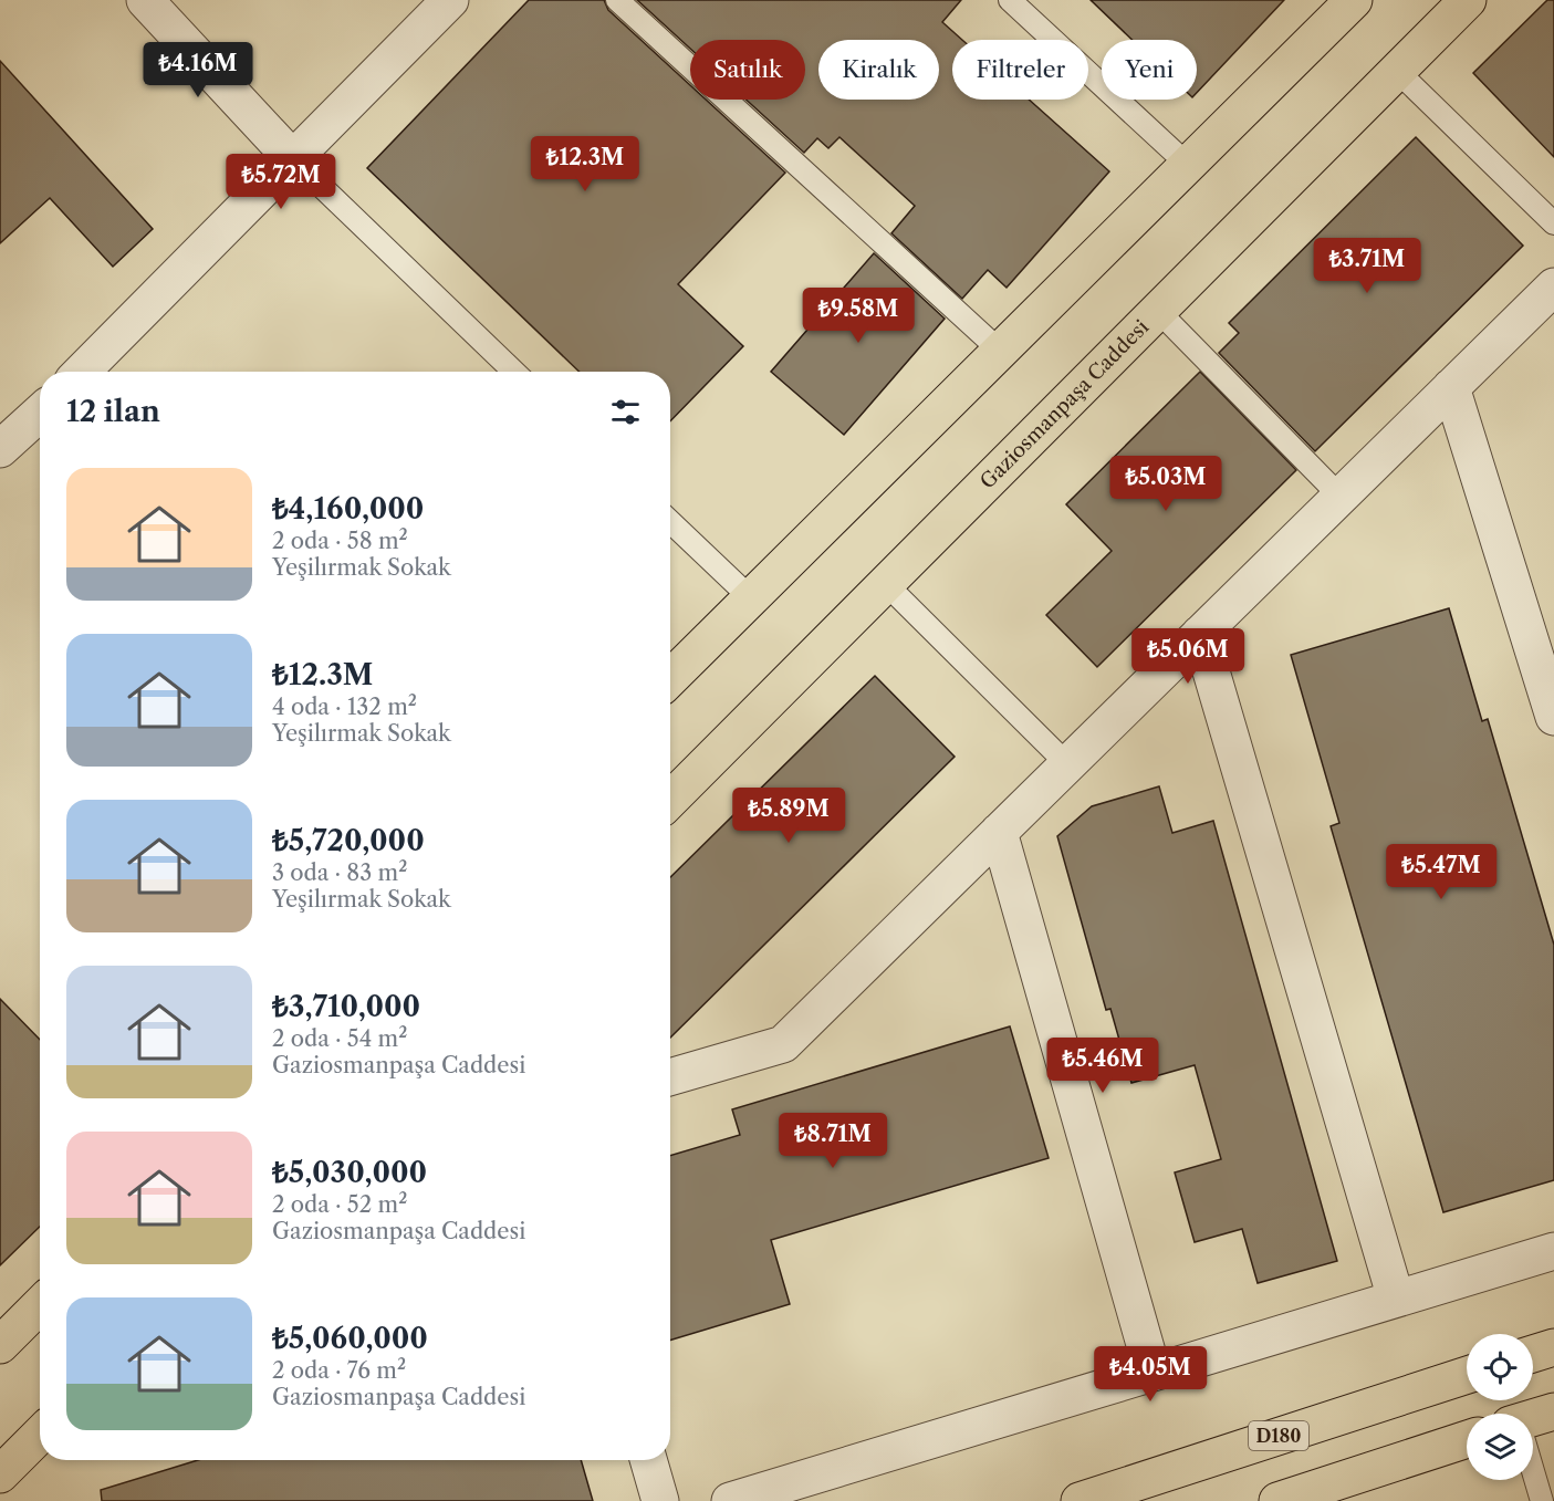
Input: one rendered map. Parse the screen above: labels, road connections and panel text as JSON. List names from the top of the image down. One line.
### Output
{"streets":{"main road":["Gaziosmanpaşa Caddesi","D180"]},"page":{"chip":["Satılık","Kiralık","Filtreler","Yeni"],"price":["₺4.16M","₺12.3M","₺5.72M","₺3.71M","₺9.58M","₺5.03M","₺5.06M","₺5.89M","₺5.47M","₺5.46M","₺8.71M","₺4.05M"],"heading":"12 ilan","list":[{"name":"₺4,160,000","note":"2 oda · 58 m² · Yeşilırmak Sokak"},{"name":"₺12.3M","note":"4 oda · 132 m² · Yeşilırmak Sokak"},{"name":"₺5,720,000","note":"3 oda · 83 m² · Yeşilırmak Sokak"},{"name":"₺3,710,000","note":"2 oda · 54 m² · Gaziosmanpaşa Caddesi"},{"name":"₺5,030,000","note":"2 oda · 52 m² · Gaziosmanpaşa Caddesi"},{"name":"₺5,060,000","note":"2 oda · 76 m² · Gaziosmanpaşa Caddesi"}]}}
